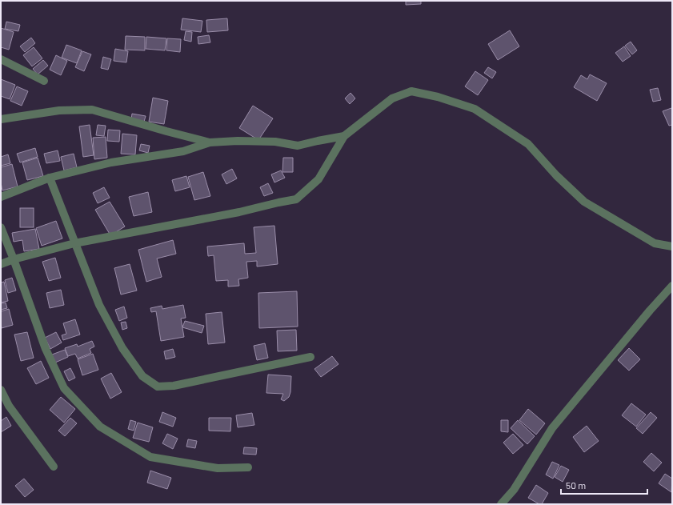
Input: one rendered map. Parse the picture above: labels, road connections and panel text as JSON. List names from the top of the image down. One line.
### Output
{"scale_bar":"50 m"}
